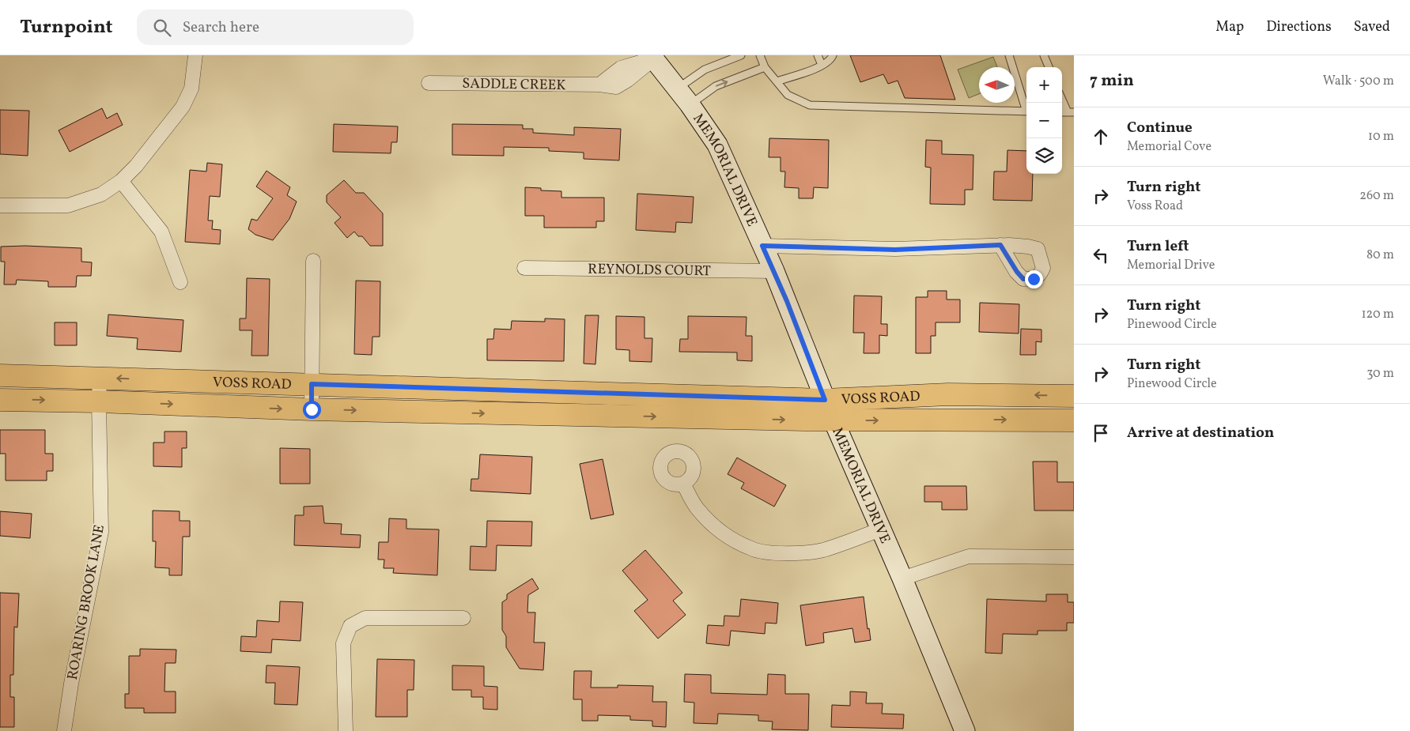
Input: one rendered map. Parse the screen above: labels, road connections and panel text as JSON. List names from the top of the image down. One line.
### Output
{"streets":{"main road":["VOSS ROAD"],"street":["SADDLE CREEK","MEMORIAL DRIVE","REYNOLDS COURT","ROARING BROOK LANE"]},"crossings":[["SADDLE CREEK","MEMORIAL DRIVE"],["MEMORIAL DRIVE","REYNOLDS COURT"],["MEMORIAL DRIVE","VOSS ROAD"],["VOSS ROAD","ROARING BROOK LANE"]],"north":"left","page":{"header":"Turnpoint","search":"Search here","nav":["Map","Directions","Saved"],"heading":["7 min","Walk · 500 m"],"map_buttons":["+","−"],"list":[["Continue","Memorial Cove","10 m"],["Turn right","Voss Road","260 m"],["Turn left","Memorial Drive","80 m"],["Turn right","Pinewood Circle","120 m"],["Turn right","Pinewood Circle","30 m"],"Arrive at destination"]}}
